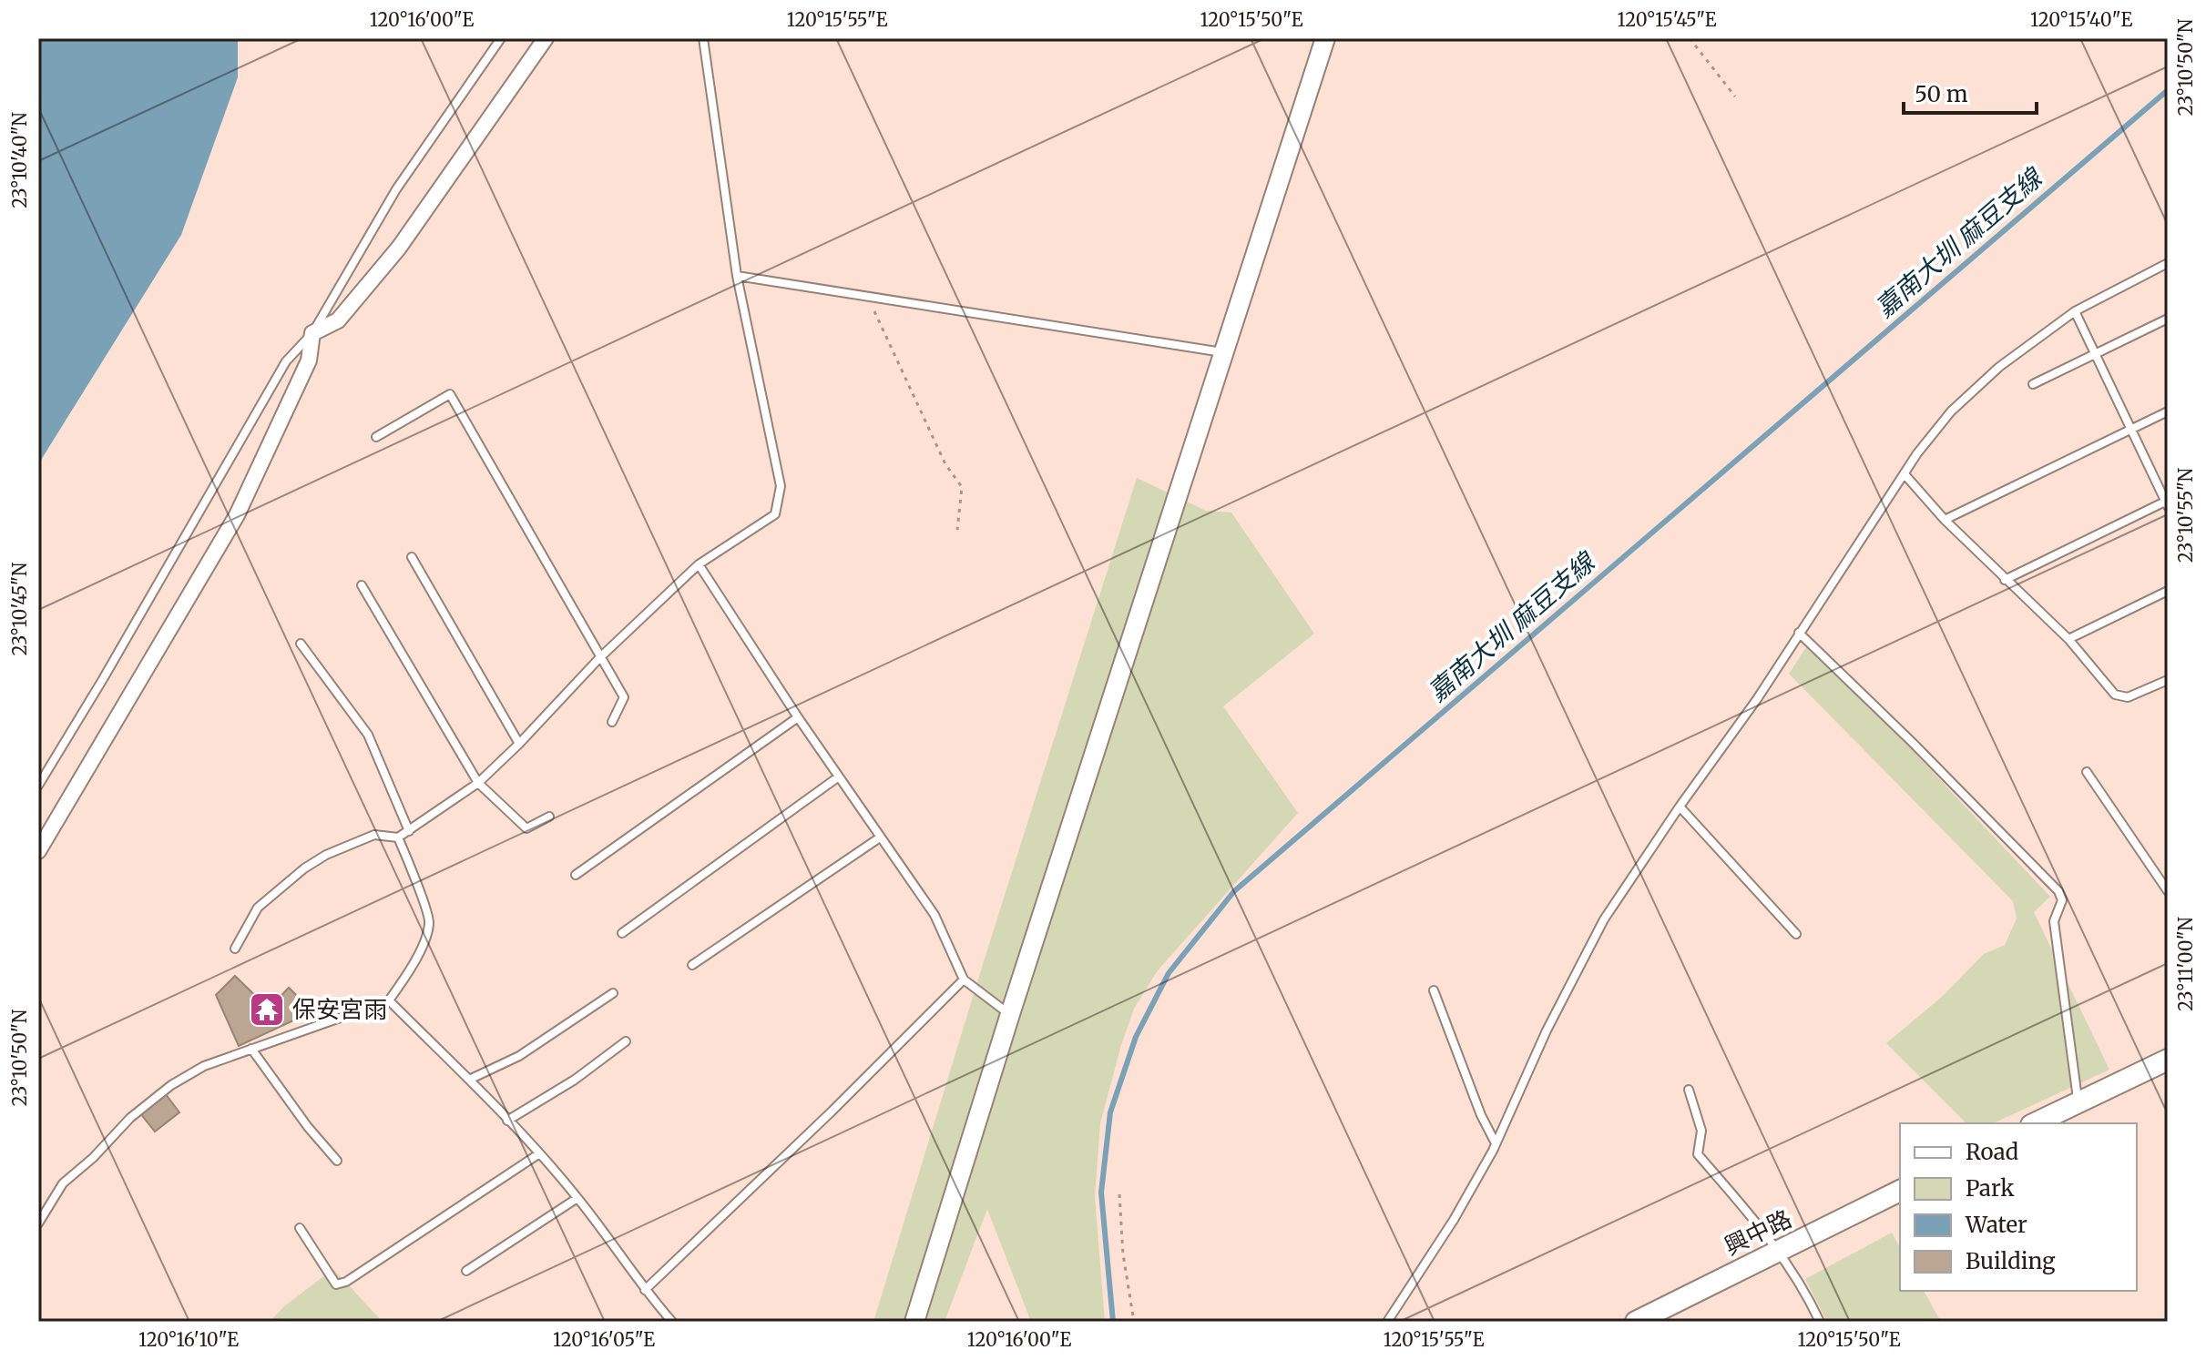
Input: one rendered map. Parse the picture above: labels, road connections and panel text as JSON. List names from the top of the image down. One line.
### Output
{"streets":{"main road":["興中路"]},"water":["嘉南大圳 麻豆支線"],"places":{"temple":["保安宮雨"]},"legend":["Road","Park","Water","Building"],"scale_bar":"50 m","coordinates":["120°16'00\"E","120°15'55\"E","120°15'50\"E","120°15'45\"E","120°15'40\"E","23°10'50\"N","23°10'40\"N","23°10'55\"N","23°10'45\"N","23°11'00\"N","120°16'10\"E","120°16'05\"E"]}
